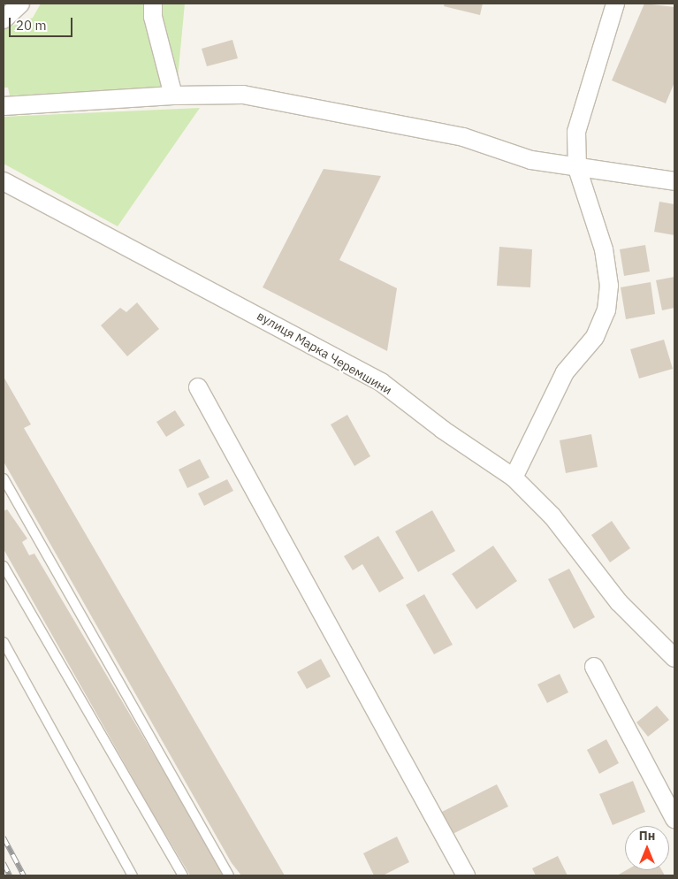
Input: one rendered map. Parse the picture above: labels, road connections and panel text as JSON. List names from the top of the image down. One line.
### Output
{"streets":{"street":["вулиця Марка Черемшини"]},"scale_bar":"20 m","north":"top"}
